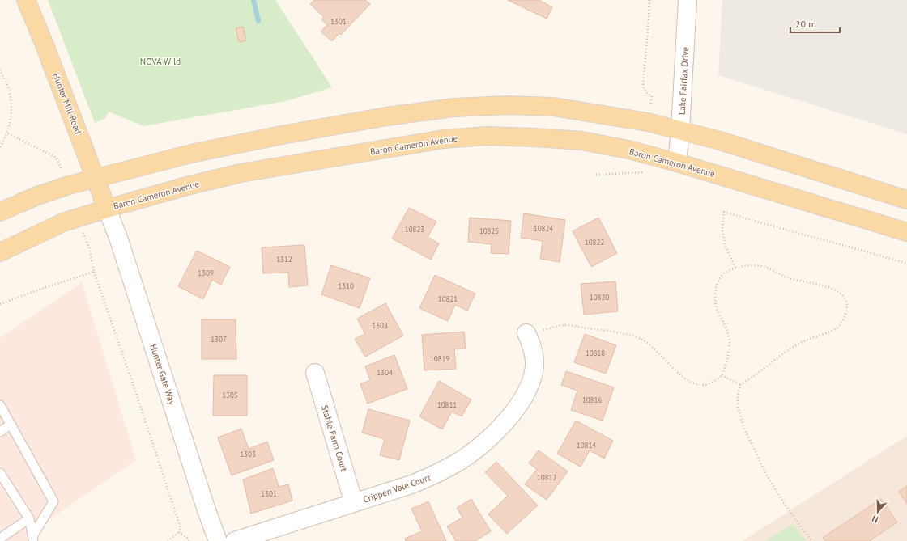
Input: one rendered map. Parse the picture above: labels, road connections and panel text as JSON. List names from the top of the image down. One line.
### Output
{"streets":{"main road":["Hunter Mill Road","Baron Cameron Avenue"],"street":["Lake Fairfax Drive","Hunter Gate Way","Stable Farm Court","Crippen Vale Court"]},"crossings":[["Lake Fairfax Drive","Baron Cameron Avenue"],["Hunter Mill Road","Baron Cameron Avenue"],["Hunter Mill Road","Hunter Gate Way"],["Baron Cameron Avenue","Hunter Gate Way"],["Stable Farm Court","Crippen Vale Court"]],"parks":["NOVA Wild"],"house_numbers":["1301","10824","10823","10825","10822","1312","1309","1310","10820","10821","1308","1307","10818","10819","1304","1305","10816","10811","10814","1303","10812","1301"],"scale_bar":"20 m","north":"bottom"}
